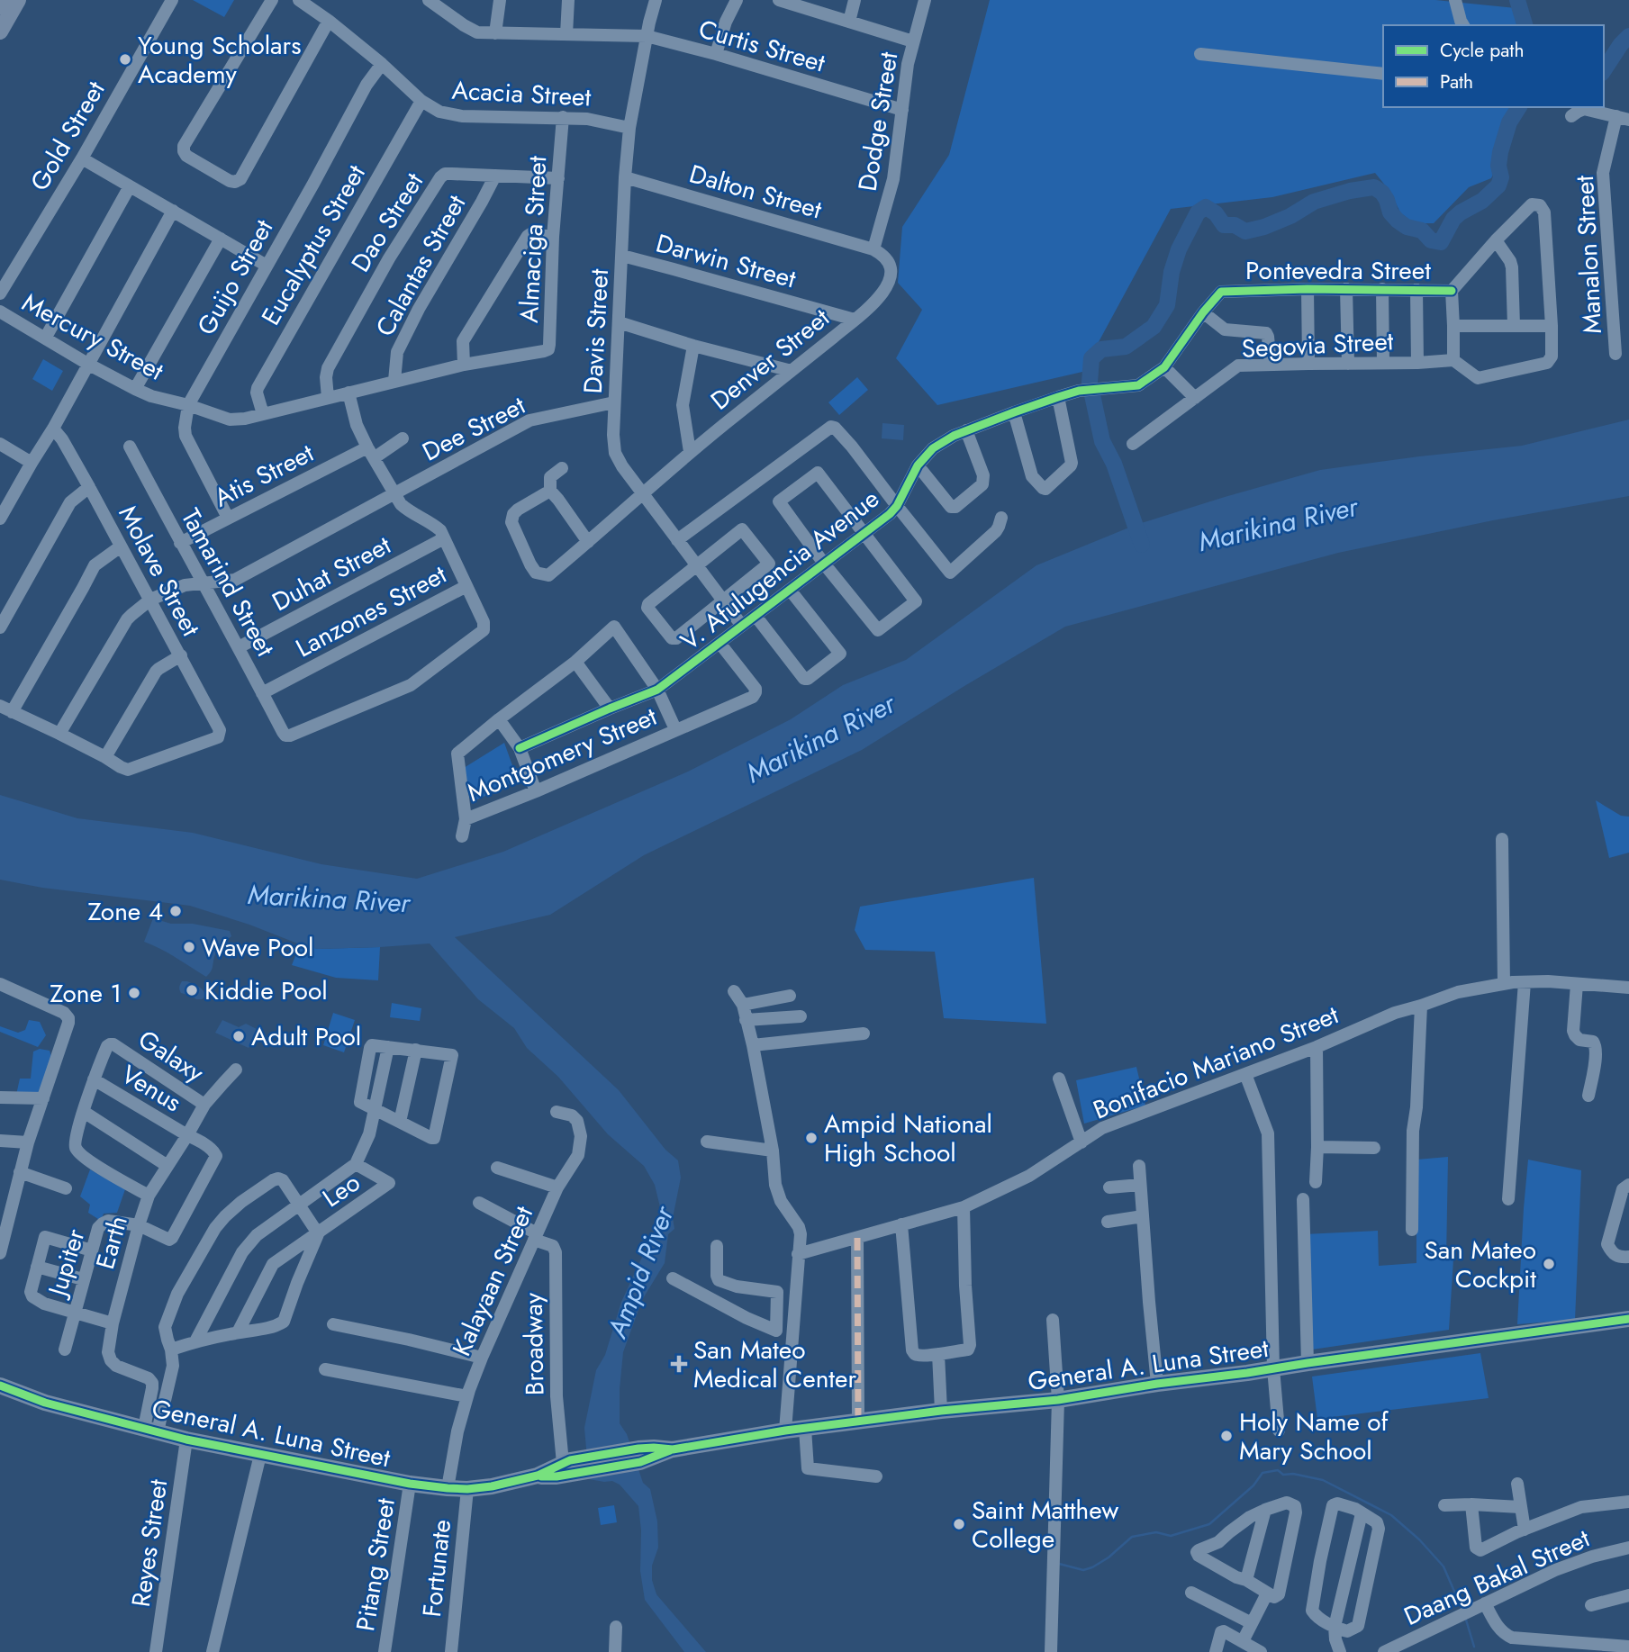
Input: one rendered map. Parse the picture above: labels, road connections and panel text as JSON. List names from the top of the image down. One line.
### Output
{"streets":{"main road":["General A. Luna Street"],"street":["Curtis Street","Acacia Street","Dodge Street","Gold Street","Dalton Street","Dao Street","Almaciga Street","Eucalyptus Street","Manalon Street","Darwin Street","Calantas Street","Pontevedra Street","Guijo Street","Davis Street","Mercury Street","Segovia Street","Denver Street","Dee Street","Atis Street","V. Afulugencia Avenue","Molave Street","Duhat Street","Tamarind Street","Lanzones Street","Montgomery Street","Galaxy","Bonifacio Mariano Street","Venus","Leo","Earth","Jupiter","Kalayaan Street","Broadway","Reyes Street","Pitang Street","Fortunate","Daang Bakal Street"]},"crossings":[["Curtis Street","Dodge Street"],["Curtis Street","Davis Street"],["Acacia Street","Almaciga Street"],["Acacia Street","Eucalyptus Street"],["Acacia Street","Guijo Street"],["Acacia Street","Davis Street"],["Dodge Street","Dalton Street"],["Dodge Street","Denver Street"],["Dalton Street","Davis Street"],["Dalton Street","Denver Street"],["Dao Street","Almaciga Street"],["Dao Street","Calantas Street"],["Dao Street","Mercury Street"],["Almaciga Street","Calantas Street"],["Almaciga Street","Mercury Street"],["Eucalyptus Street","Mercury Street"],["Darwin Street","Davis Street"],["Darwin Street","Denver Street"],["Pontevedra Street","V. Afulugencia Avenue"],["Guijo Street","Mercury Street"],["Guijo Street","Atis Street"],["Davis Street","Denver Street"],["Davis Street","Dee Street"],["Davis Street","V. Afulugencia Avenue"],["Dee Street","Molave Street"],["Dee Street","Tamarind Street"],["Atis Street","Tamarind Street"],["V. Afulugencia Avenue","Montgomery Street"],["Duhat Street","Tamarind Street"],["Tamarind Street","Lanzones Street"],["Galaxy","Venus"],["Galaxy","Earth"],["Venus","Earth"],["Venus","Jupiter"],["Earth","Jupiter"],["Earth","General A. Luna Street"],["Kalayaan Street","Broadway"],["Kalayaan Street","General A. Luna Street"],["Broadway","General A. Luna Street"],["General A. Luna Street","Reyes Street"],["General A. Luna Street","Pitang Street"],["General A. Luna Street","Fortunate"]],"water":["Marikina River","Ampid River"],"places":{"other":["Young Scholars Academy","Zone 4","Wave Pool","Kiddie Pool","Zone 1","Adult Pool","Ampid National High School","San Mateo Cockpit","Holy Name of Mary School","Saint Matthew College"],"health":["San Mateo Medical Center"]},"legend":["Cycle path","Path"]}
